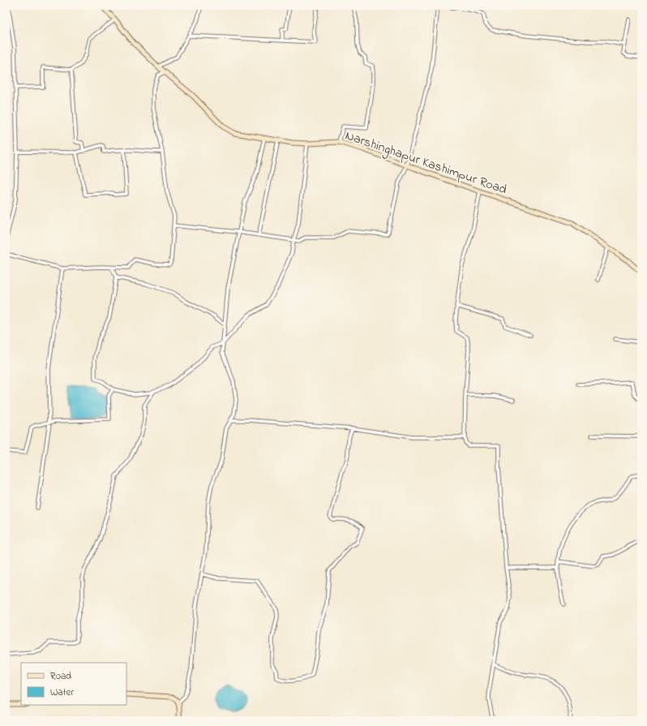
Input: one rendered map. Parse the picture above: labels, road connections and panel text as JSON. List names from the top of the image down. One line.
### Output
{"streets":{"street":["Narshinghapur Kashimpur Road"]},"legend":["Road","Water"]}
